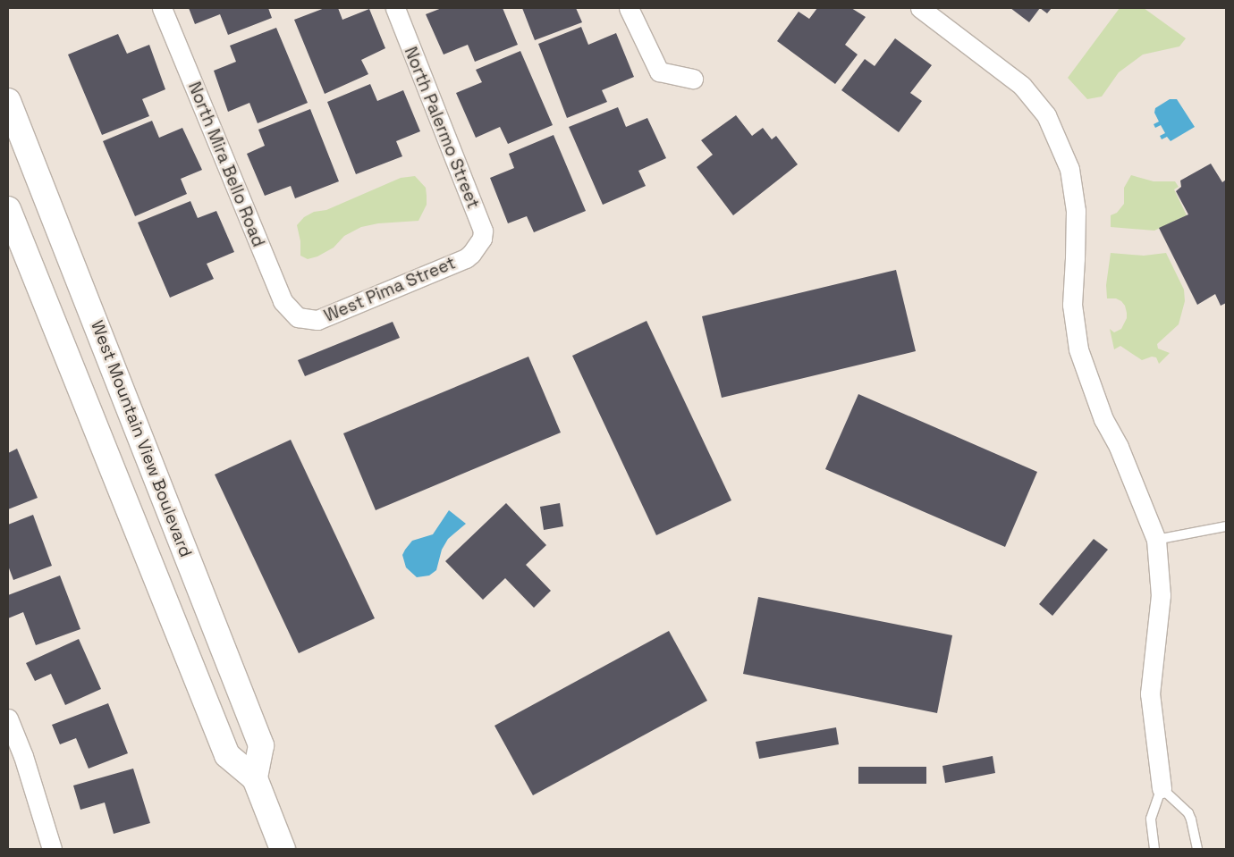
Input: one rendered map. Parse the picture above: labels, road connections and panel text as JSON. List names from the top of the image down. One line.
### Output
{"streets":{"street":["North Palermo Street","North Mira Bello Road","West Pima Street","West Mountain View Boulevard"]},"crossings":[["North Palermo Street","West Pima Street"],["North Mira Bello Road","West Pima Street"]]}
